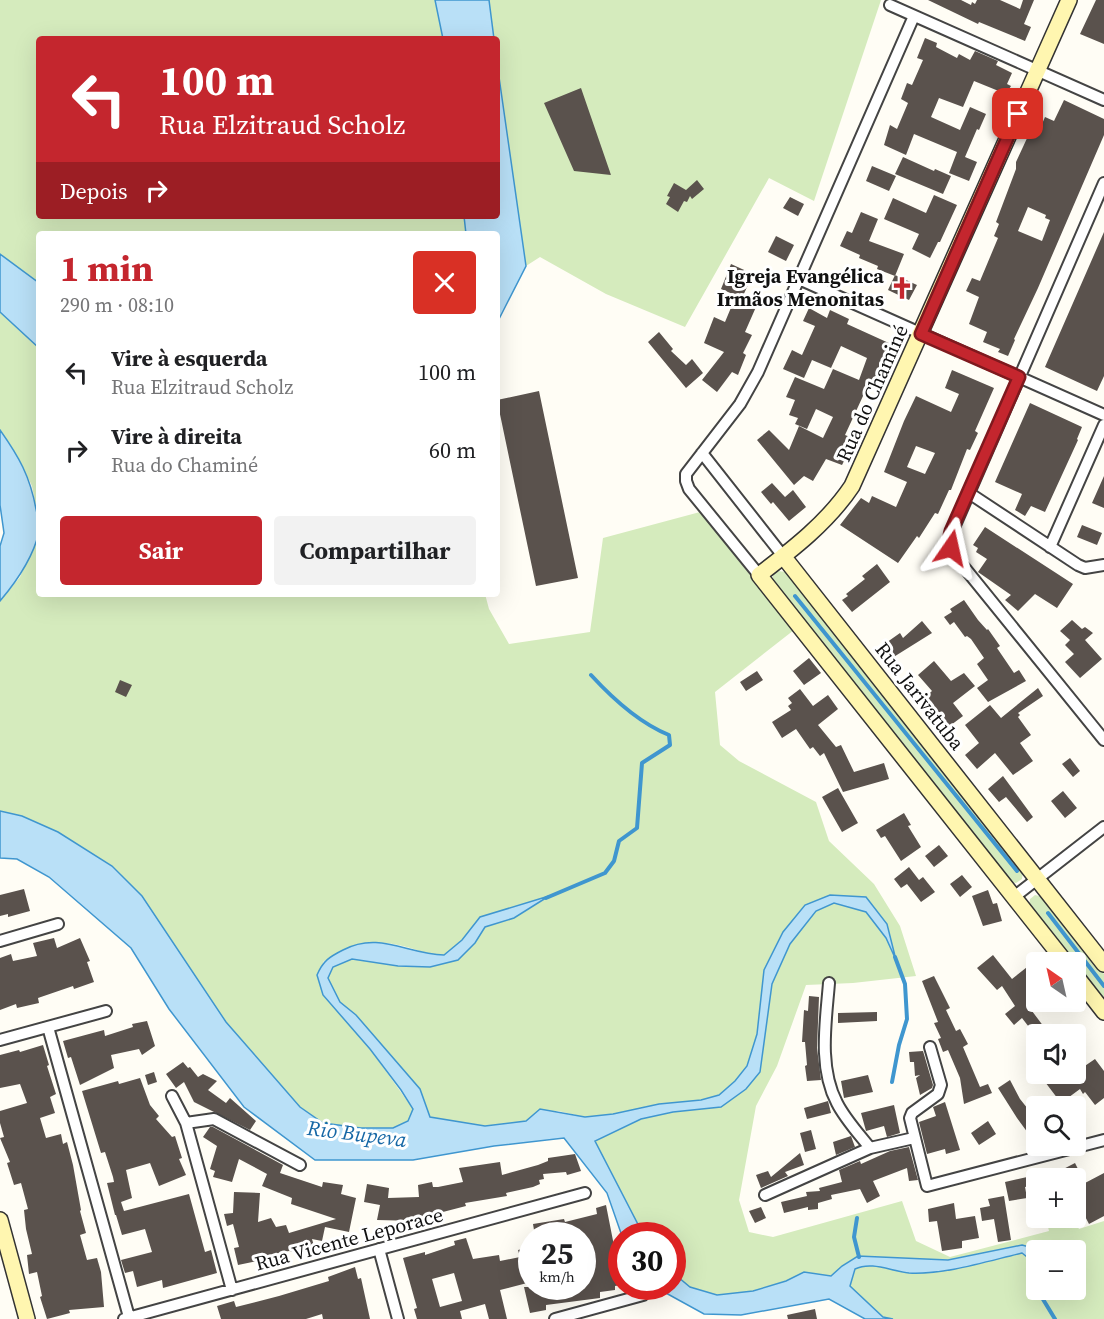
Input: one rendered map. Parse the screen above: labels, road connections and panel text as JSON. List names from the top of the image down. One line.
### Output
{"streets":{"street":["Rua do Chaminé","Rua Jarivatuba","Rua Vicente Leporace"]},"crossings":[["Rua do Chaminé","Rua Jarivatuba"]],"water":["Rio Bupeva"],"places":{"church":["Igreja Evangélica Irmãos Menonitas"]},"north":"top left","page":{"turn":["100 m","Rua Elzitraud Scholz"],"then":"Depois","heading":["1 min","290 m · 08:10"],"list":[{"name":"Vire à esquerda","note":"Rua Elzitraud Scholz","value":"100 m"},{"name":"Vire à direita","note":"Rua do Chaminé","value":"60 m"}],"buttons":["Sair","Compartilhar"],"map_buttons":["+","−"],"speed":"25 km/h","limit":"30"}}
